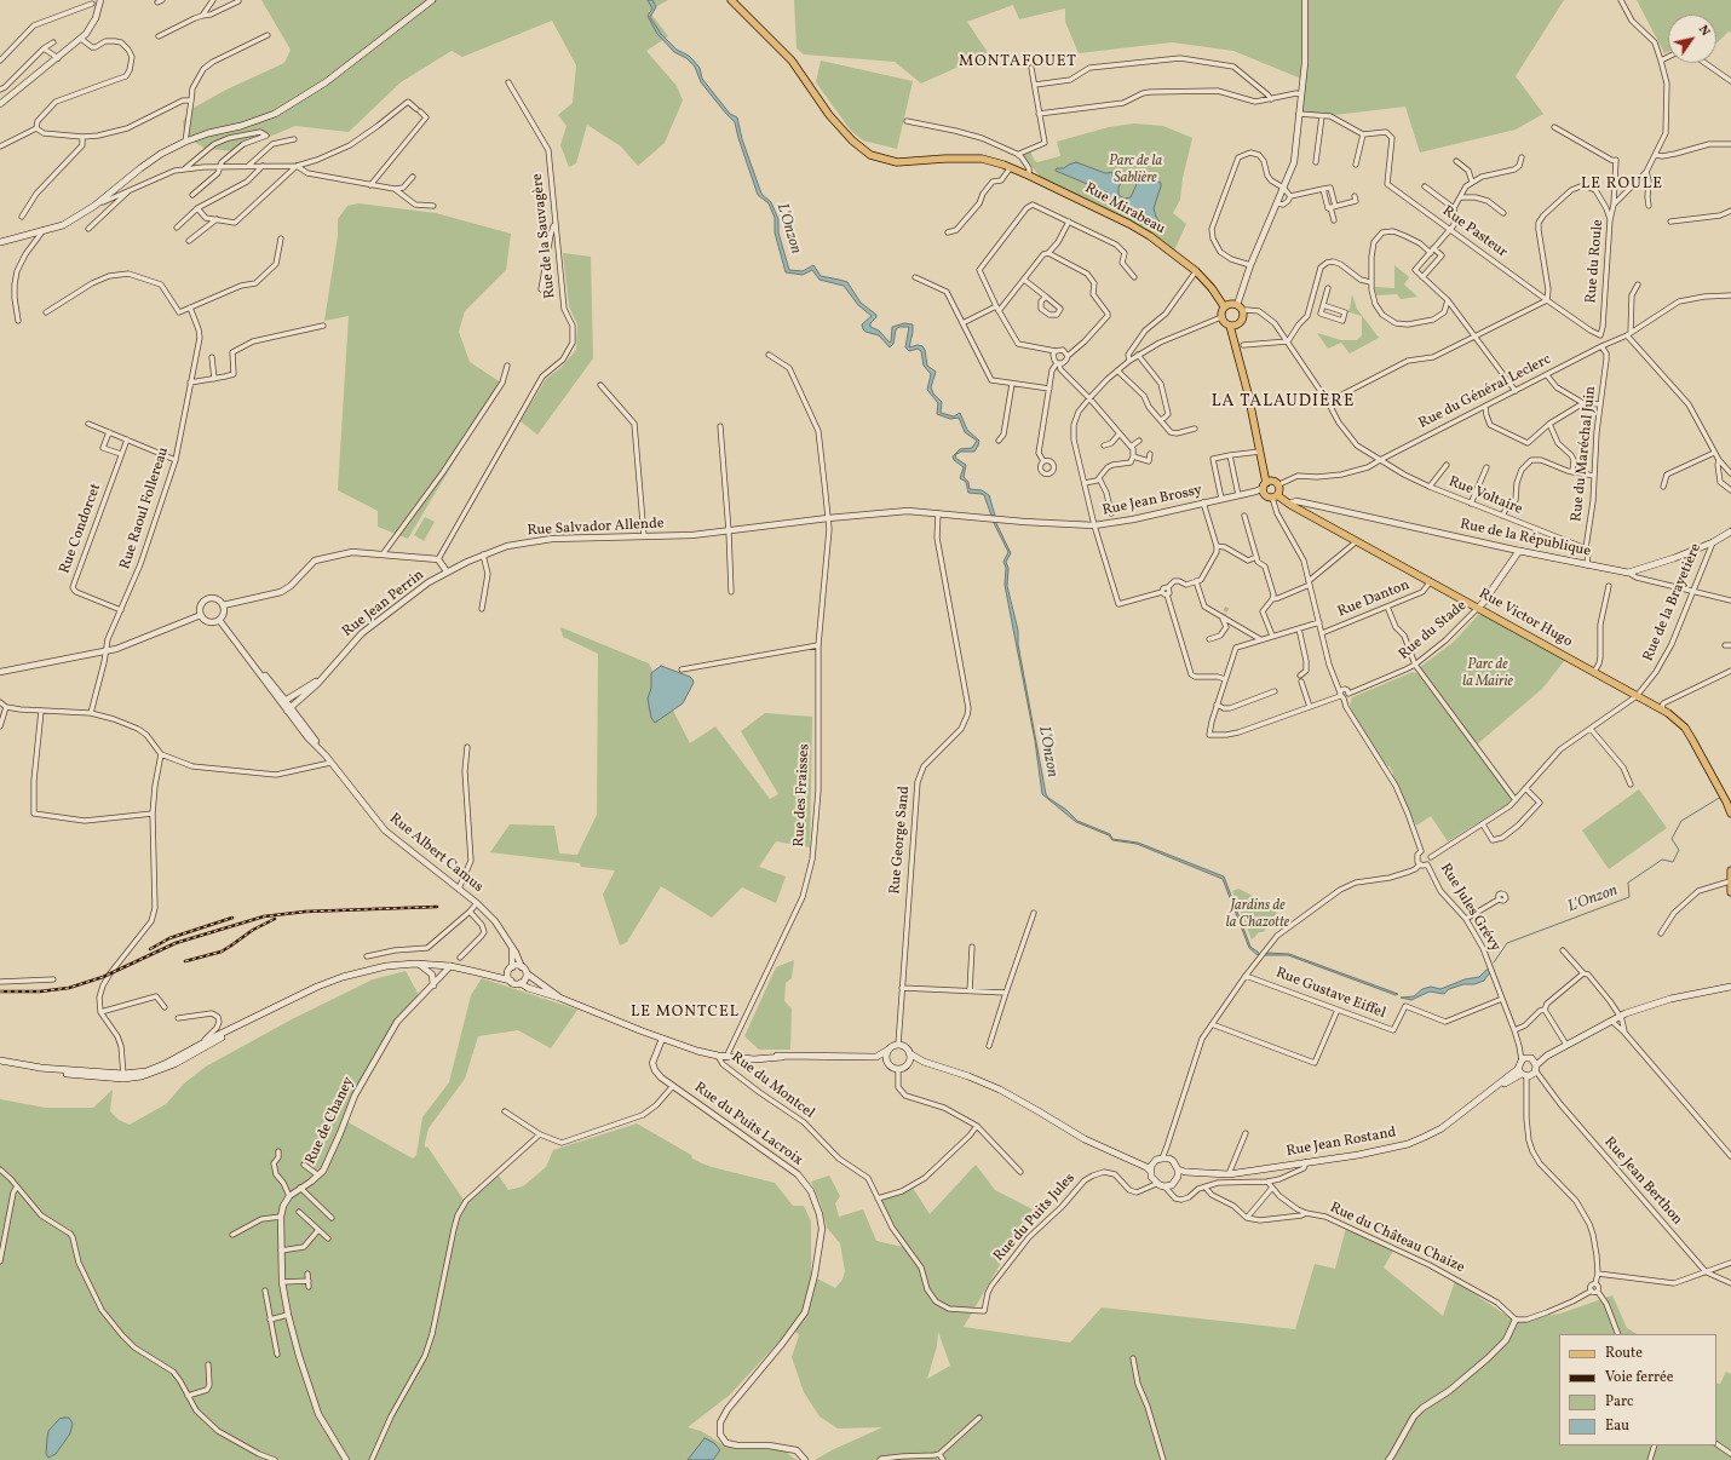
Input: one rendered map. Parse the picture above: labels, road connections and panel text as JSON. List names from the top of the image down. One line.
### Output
{"streets":{"main road":["Rue Mirabeau","Rue de la République","Rue Victor Hugo","Rue Jean Rostand"],"street":["Rue Pasteur","Rue de la Sauvagère","Rue du Roule","Rue du Général Leclerc","Rue du Maréchal Juin","Rue Voltaire","Rue Jean Brossy","Rue Raoul Follereau","Rue Salvador Allende","Rue Condorcet","Rue Danton","Rue de la Brayetière","Rue Jean Perrin","Rue du Stade","Rue des Fraisses","Rue George Sand","Rue Albert Camus","Rue Jules Grévy","Rue Gustave Eiffel","Rue du Montcel","Rue de Chaney","Rue du Puits Lacroix","Rue Jean Berthon","Rue du Puits Jules","Rue du Château Chaize"]},"crossings":[["Rue Mirabeau","Rue Voltaire"],["Rue Pasteur","Rue du Roule"],["Rue du Roule","Rue du Général Leclerc"],["Rue du Roule","Rue du Maréchal Juin"],["Rue du Général Leclerc","Rue du Maréchal Juin"],["Rue du Général Leclerc","Rue Voltaire"],["Rue du Général Leclerc","Rue Jean Brossy"],["Rue du Général Leclerc","Rue Victor Hugo"],["Rue du Maréchal Juin","Rue Voltaire"],["Rue du Maréchal Juin","Rue de la République"],["Rue Jean Brossy","Rue Salvador Allende"],["Rue Jean Brossy","Rue Victor Hugo"],["Rue Jean Brossy","Rue George Sand"],["Rue Raoul Follereau","Rue Condorcet"],["Rue Salvador Allende","Rue Jean Perrin"],["Rue Salvador Allende","Rue des Fraisses"],["Rue Salvador Allende","Rue George Sand"],["Rue de la République","Rue de la Brayetière"],["Rue de la République","Rue Victor Hugo"],["Rue Danton","Rue Victor Hugo"],["Rue de la Brayetière","Rue Victor Hugo"],["Rue Jean Perrin","Rue Albert Camus"],["Rue Victor Hugo","Rue du Stade"],["Rue Jules Grévy","Rue Gustave Eiffel"],["Rue Jules Grévy","Rue Jean Rostand"],["Rue Jules Grévy","Rue Jean Berthon"],["Rue du Montcel","Rue du Puits Jules"],["Rue Jean Rostand","Rue Jean Berthon"]],"districts":["MONTAFOUET","LE ROULE","LA TALAUDIÈRE","LE MONTCEL"],"water":["L'Onzon"],"parks":["Parc de la Sablière","Parc de la Mairie","Jardins de la Chazotte"],"legend":["Route","Voie ferrée","Parc","Eau"],"north":"top right"}
